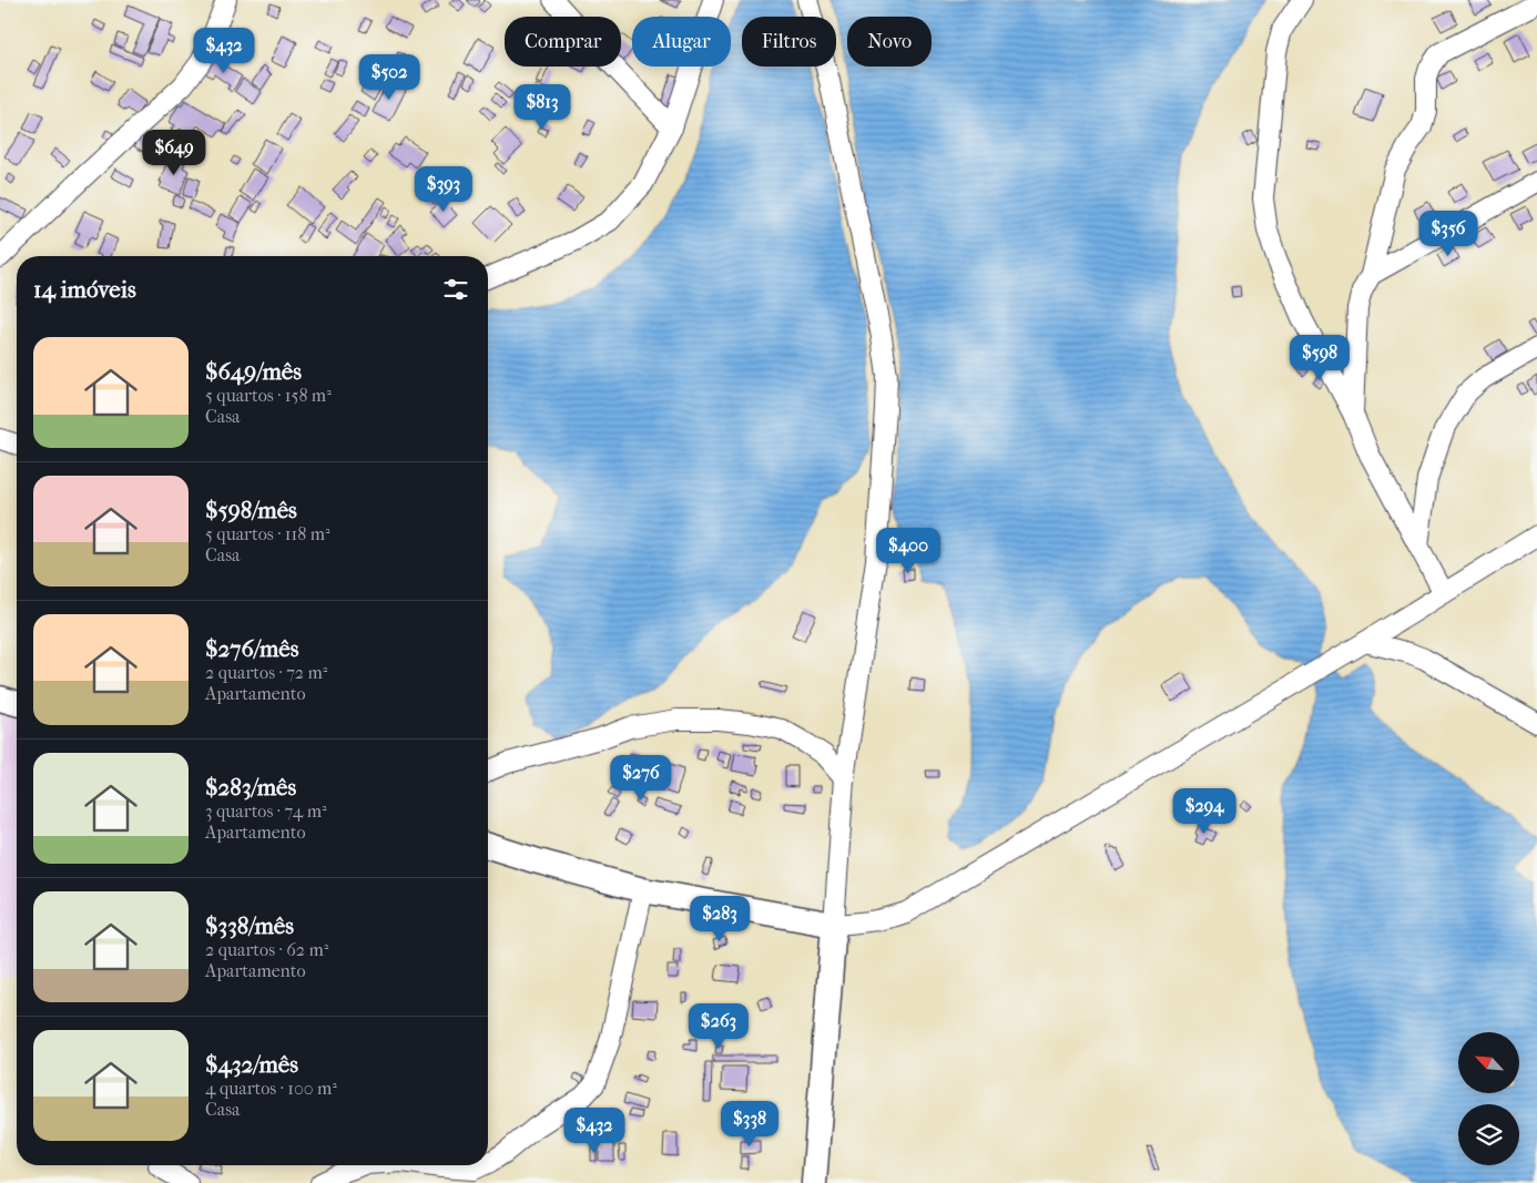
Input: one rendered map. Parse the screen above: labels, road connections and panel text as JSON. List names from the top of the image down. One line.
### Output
{"north":"top left","page":{"chip":["Comprar","Alugar","Filtros","Novo"],"price":["$432","$502","$813","$649","$393","$356","$598","$400","$276","$294","$283","$263","$338","$432"],"heading":"14 imóveis","list":[{"name":"$649/mês","note":"5 quartos · 158 m² · Casa"},{"name":"$598/mês","note":"5 quartos · 118 m² · Casa"},{"name":"$276/mês","note":"2 quartos · 72 m² · Apartamento"},{"name":"$283/mês","note":"3 quartos · 74 m² · Apartamento"},{"name":"$338/mês","note":"2 quartos · 62 m² · Apartamento"},{"name":"$432/mês","note":"4 quartos · 100 m² · Casa"}]}}
